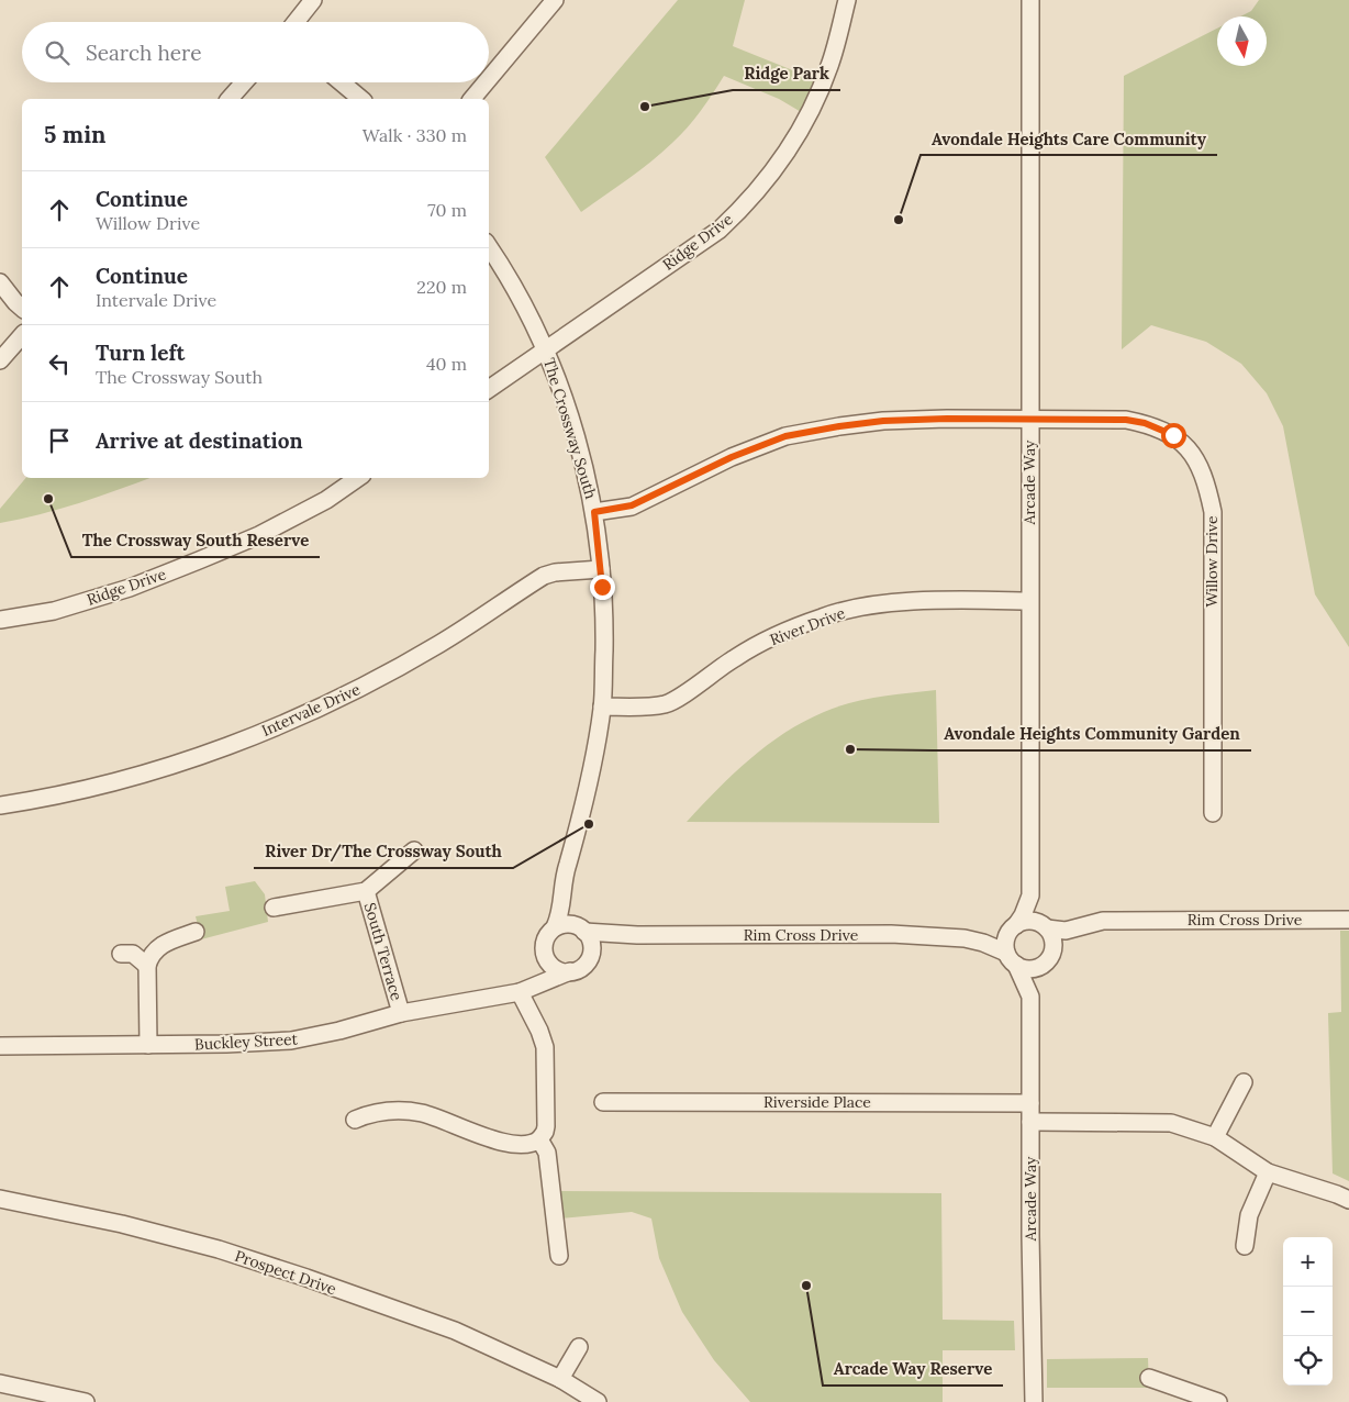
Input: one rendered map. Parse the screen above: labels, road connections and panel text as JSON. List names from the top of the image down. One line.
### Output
{"streets":{"street":["Ridge Drive","The Crossway South","Arcade Way","Willow Drive","River Drive","Intervale Drive","Rim Cross Drive","South Terrace","Buckley Street","Riverside Place","Prospect Drive"]},"crossings":[["Ridge Drive","The Crossway South"],["The Crossway South","River Drive"],["The Crossway South","Intervale Drive"],["The Crossway South","Rim Cross Drive"],["The Crossway South","Buckley Street"],["Arcade Way","Willow Drive"],["Arcade Way","River Drive"],["Arcade Way","Rim Cross Drive"],["Arcade Way","Riverside Place"],["Rim Cross Drive","Buckley Street"],["South Terrace","Buckley Street"]],"places":["Ridge Park","Avondale Heights Care Community","The Crossway South Reserve","Avondale Heights Community Garden","River Dr/The Crossway South","Arcade Way Reserve"],"north":"bottom","page":{"search":"Search here","heading":["5 min","Walk · 330 m"],"list":[["Continue","Willow Drive","70 m"],["Continue","Intervale Drive","220 m"],["Turn left","The Crossway South","40 m"],"Arrive at destination"],"map_buttons":["+","−"]}}
